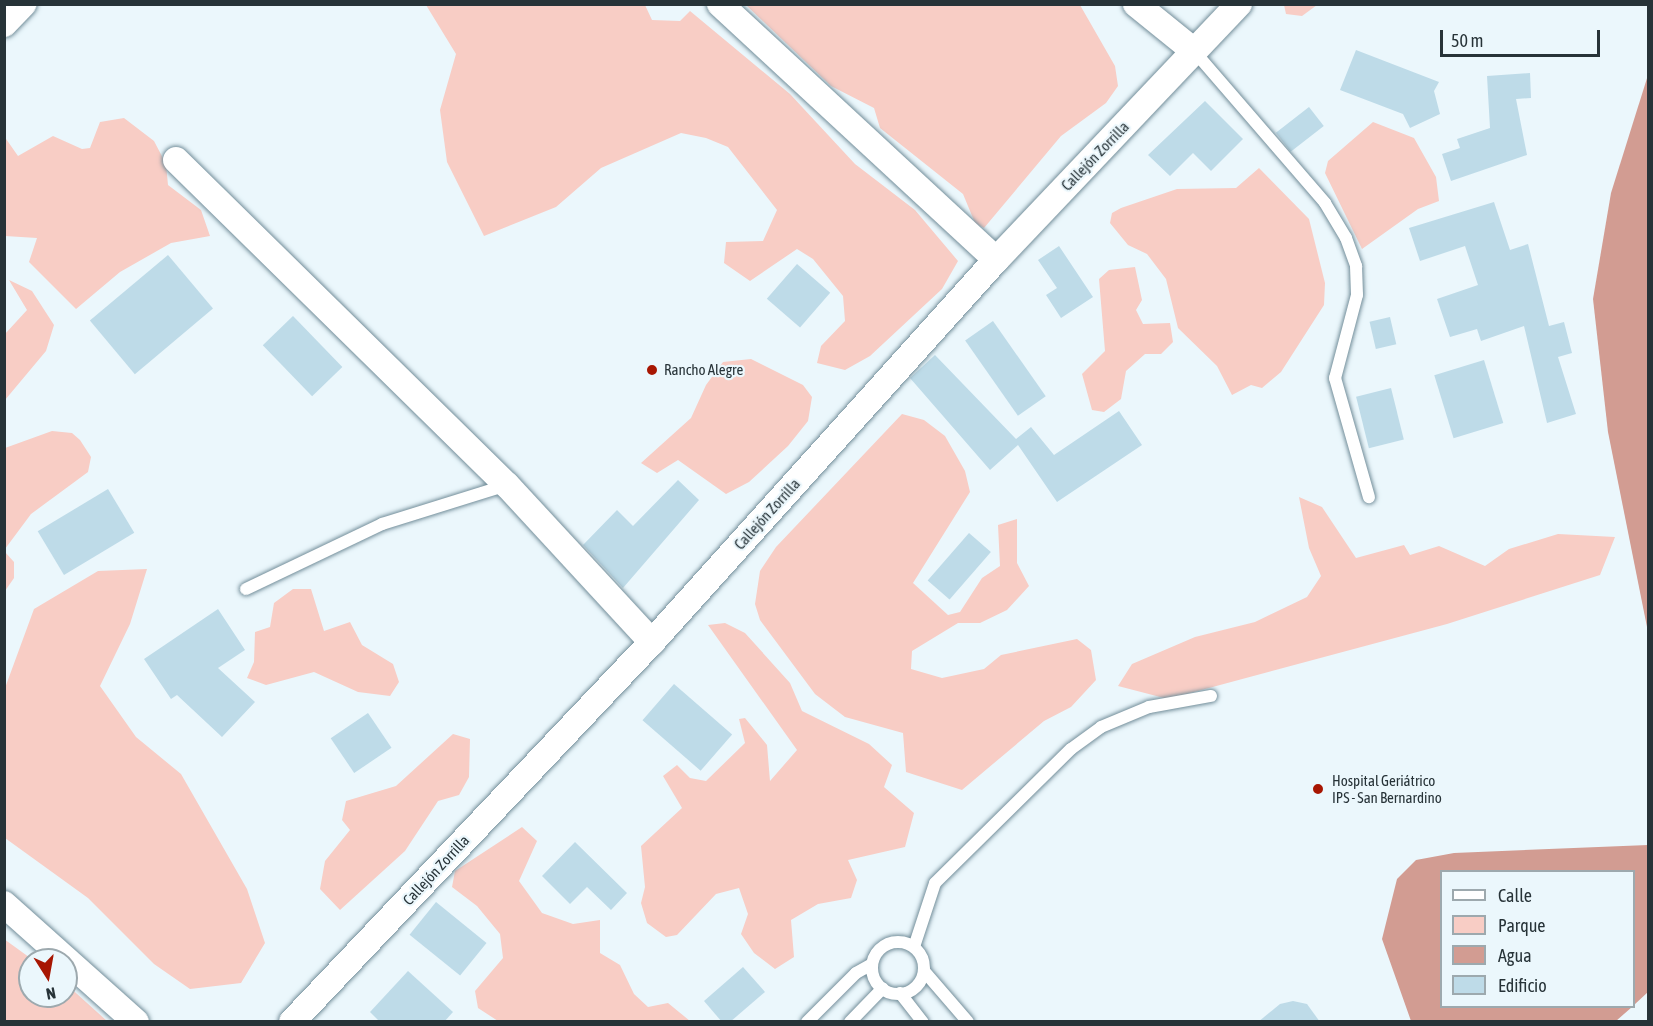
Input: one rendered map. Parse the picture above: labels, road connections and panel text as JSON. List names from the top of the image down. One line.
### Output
{"streets":{"street":["Callejón Zorrilla"]},"places":["Rancho Alegre","Hospital Geriátrico IPS - San Bernardino"],"legend":["Calle","Parque","Agua","Edificio"],"scale_bar":"50 m","north":"bottom"}
